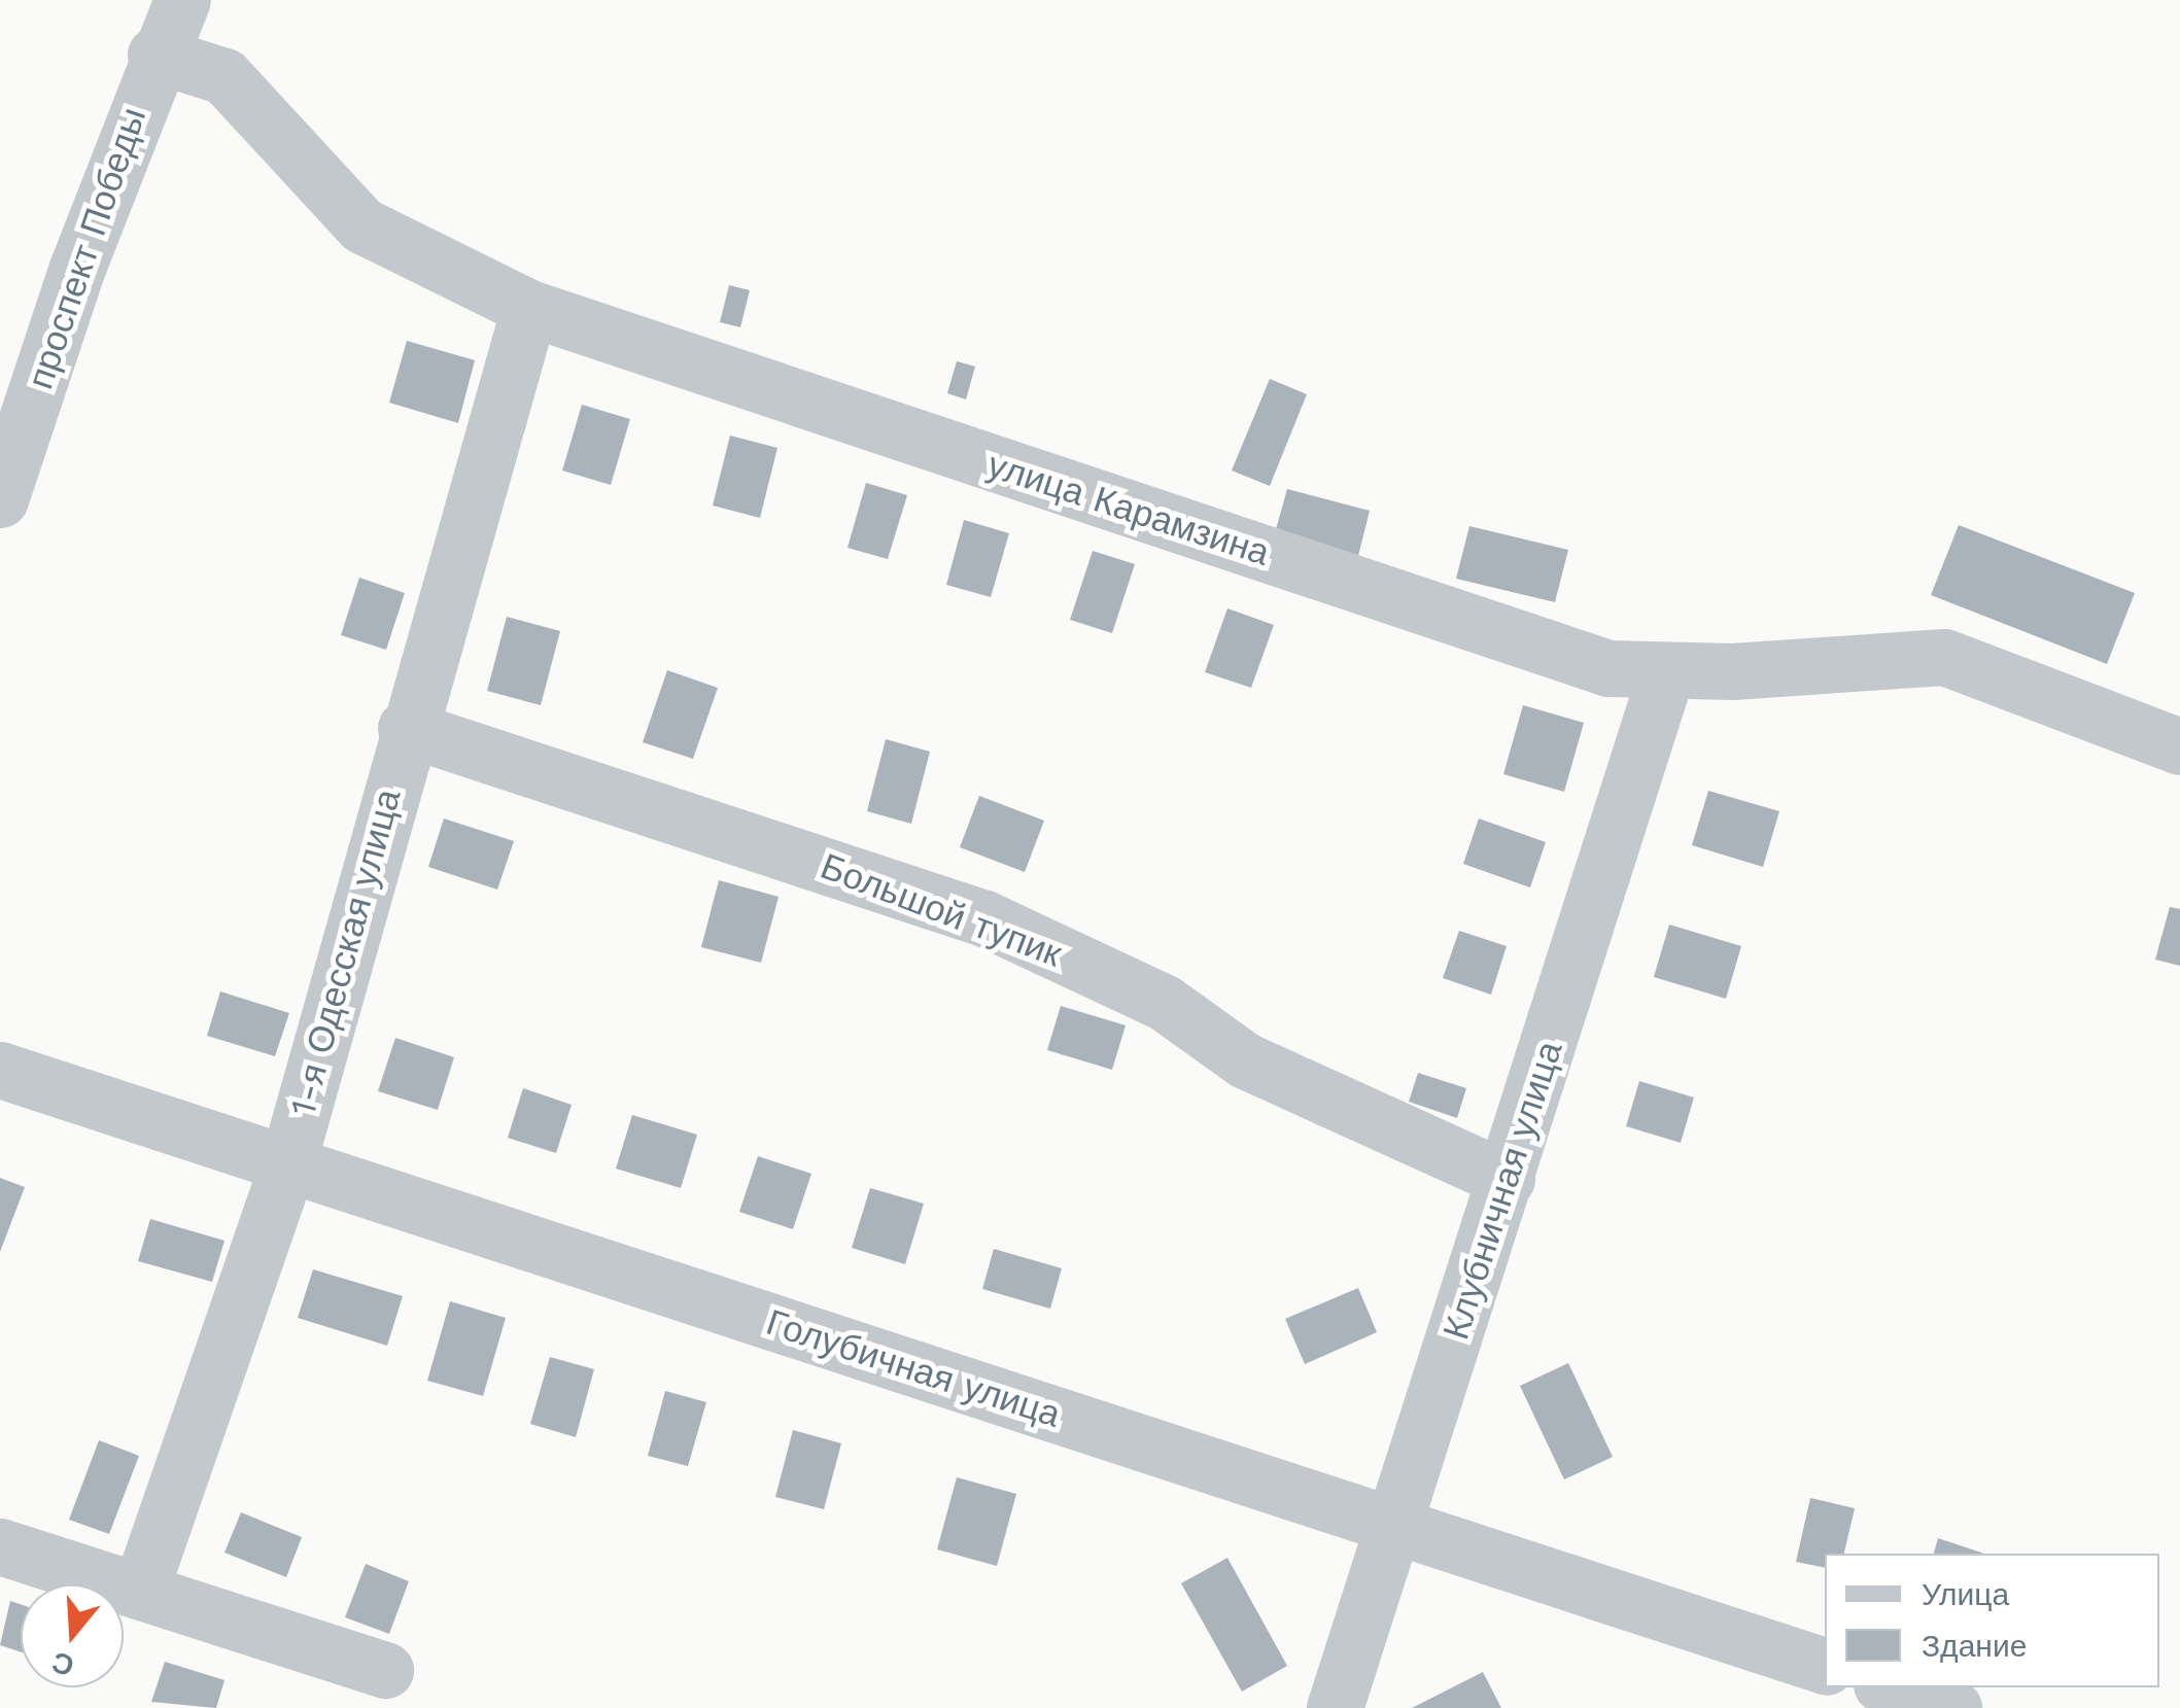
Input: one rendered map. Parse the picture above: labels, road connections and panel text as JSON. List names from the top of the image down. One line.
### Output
{"streets":{"lane":["проспект Победы","улица Карамзина","Большой тупик","1-я Одесская улица","Клубничная улица","Голубичная улица"]},"crossings":[["проспект Победы","улица Карамзина"],["улица Карамзина","1-я Одесская улица"],["улица Карамзина","Клубничная улица"],["Большой тупик","1-я Одесская улица"],["Большой тупик","Клубничная улица"],["1-я Одесская улица","Голубичная улица"],["Клубничная улица","Голубичная улица"]],"legend":["Улица","Здание"],"north":"bottom"}
